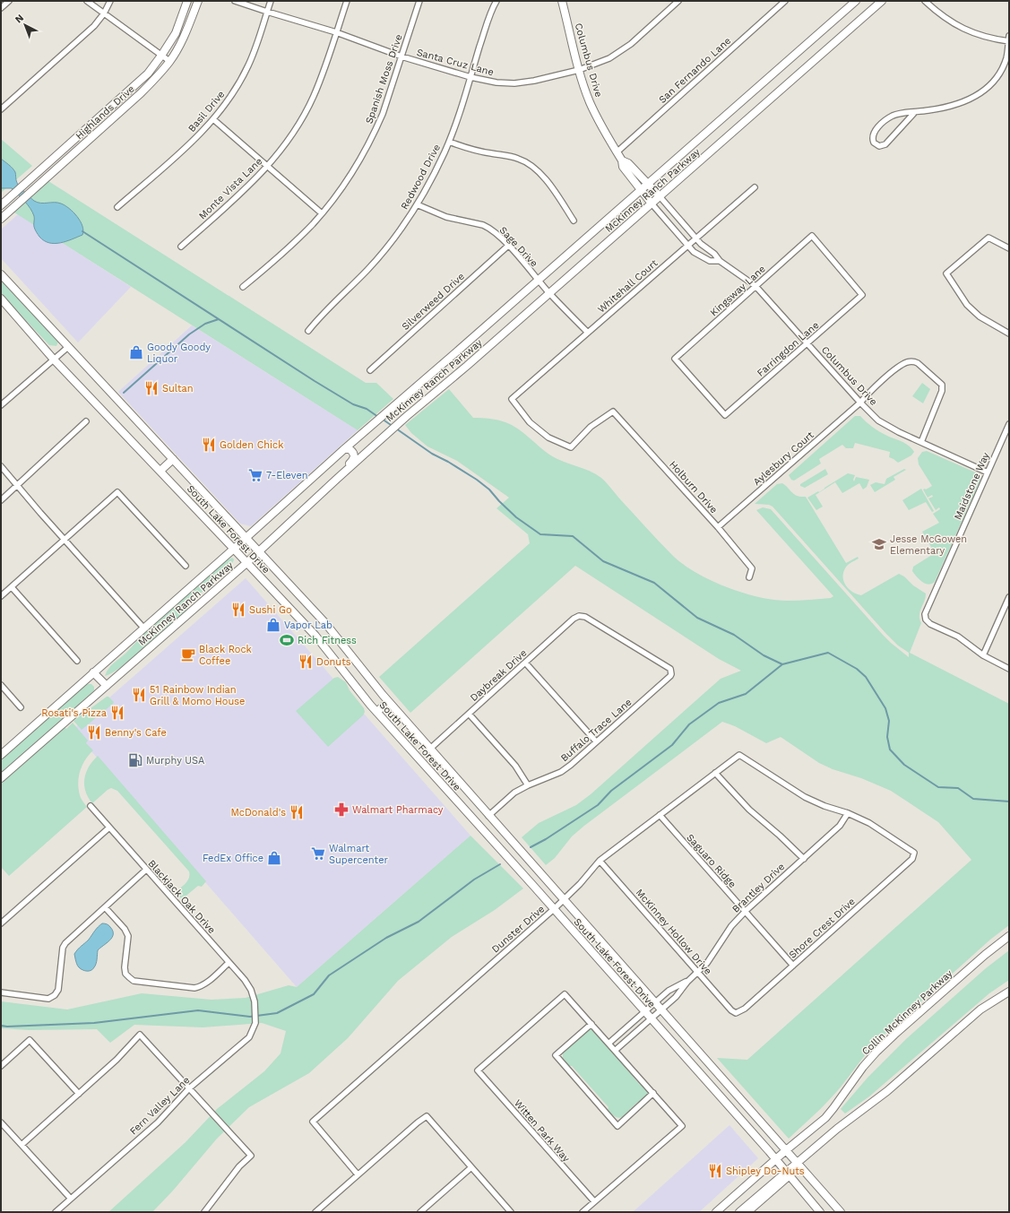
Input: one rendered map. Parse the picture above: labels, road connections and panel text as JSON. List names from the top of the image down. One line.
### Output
{"streets":{"main road":["Columbus Drive","Highlands Drive","McKinney Ranch Parkway","South Lake Forest Drive","Collin McKinney Parkway"],"street":["Santa Cruz Lane","San Fernando Lane","Spanish Moss Drive","Basil Drive","Redwood Drive","Monte Vista Lane","Sage Drive","Whitehall Court","Kingsway Lane","Silverweed Drive","Farringdon Lane","Aylesbury Court","Maidstone Way","Holburn Drive","Daybreak Drive","Buffalo Trace Lane","Saguaro Ridge","Brantley Drive","Blackjack Oak Drive","Shore Crest Drive","Dunster Drive","McKinney Hollow Drive","Fern Valley Lane","Witten Park Way"]},"crossings":[["Columbus Drive","Santa Cruz Lane"],["Columbus Drive","San Fernando Lane"],["Columbus Drive","McKinney Ranch Parkway"],["Columbus Drive","Whitehall Court"],["Columbus Drive","Kingsway Lane"],["Columbus Drive","Farringdon Lane"],["Columbus Drive","Aylesbury Court"],["Columbus Drive","Maidstone Way"],["Santa Cruz Lane","Spanish Moss Drive"],["Santa Cruz Lane","Basil Drive"],["Santa Cruz Lane","Redwood Drive"],["Santa Cruz Lane","Monte Vista Lane"],["Redwood Drive","Sage Drive"],["McKinney Ranch Parkway","Sage Drive"],["McKinney Ranch Parkway","South Lake Forest Drive"],["Sage Drive","Whitehall Court"],["Sage Drive","Silverweed Drive"],["Whitehall Court","Holburn Drive"],["Kingsway Lane","Farringdon Lane"],["Aylesbury Court","Holburn Drive"],["South Lake Forest Drive","Daybreak Drive"],["South Lake Forest Drive","Buffalo Trace Lane"],["South Lake Forest Drive","Brantley Drive"],["South Lake Forest Drive","Dunster Drive"],["South Lake Forest Drive","Collin McKinney Parkway"],["Daybreak Drive","Buffalo Trace Lane"],["Saguaro Ridge","Brantley Drive"],["Saguaro Ridge","Shore Crest Drive"],["Saguaro Ridge","Dunster Drive"],["Brantley Drive","Shore Crest Drive"],["Brantley Drive","Dunster Drive"],["Brantley Drive","McKinney Hollow Drive"],["Blackjack Oak Drive","Fern Valley Lane"],["Shore Crest Drive","Dunster Drive"],["Shore Crest Drive","McKinney Hollow Drive"],["Dunster Drive","McKinney Hollow Drive"]],"places":{"shop":["Goody Goody Liquor","Vapor Lab","FedEx Office"],"restaurant":["Sultan","Golden Chick","Sushi Go","Donuts","51 Rainbow Indian Grill & Momo House","Rosati's Pizza","Benny's Cafe","McDonald's","Shipley Do-Nuts"],"supermarket":["7-Eleven","Walmart Supercenter"],"school or university":["Jesse McGowen Elementary"],"sports":["Rich Fitness"],"cafe":["Black Rock Coffee"],"fuel station":["Murphy USA"],"pharmacy":["Walmart Pharmacy"]},"north":"top left"}
